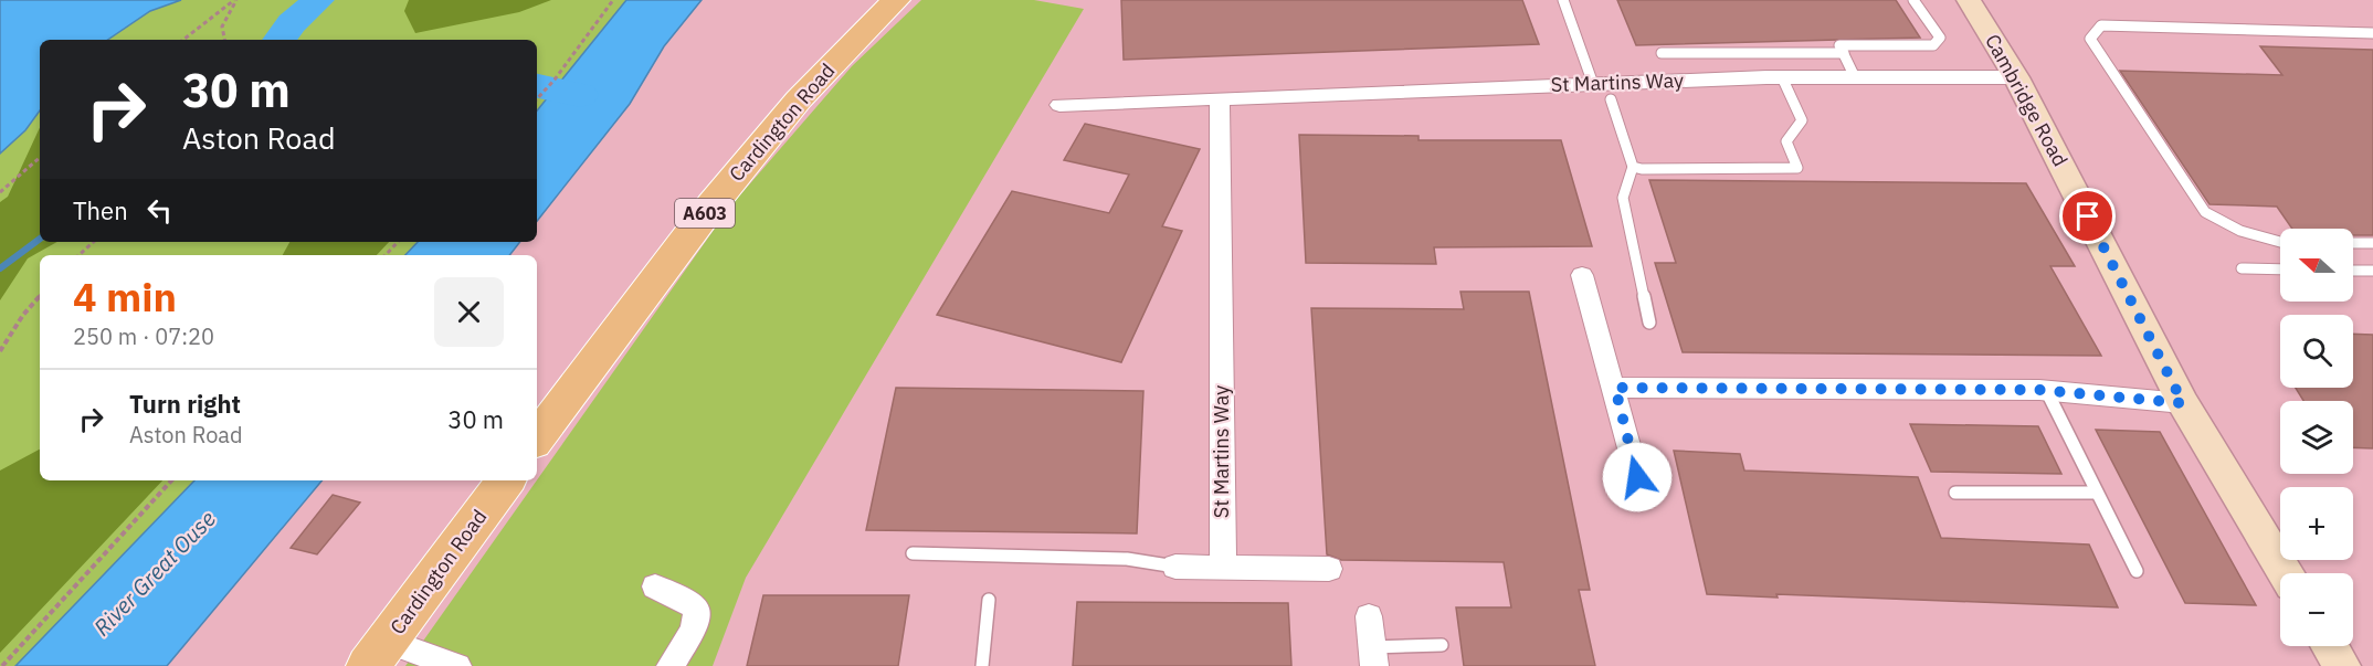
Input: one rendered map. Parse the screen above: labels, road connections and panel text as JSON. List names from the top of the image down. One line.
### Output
{"streets":{"main road":["Cardington Road","A603"],"street":["St Martins Way","Cambridge Road"]},"crossings":[["St Martins Way","Cambridge Road"]],"water":["River Great Ouse"],"north":"left","page":{"turn":["30 m","Aston Road"],"then":"Then","map_buttons":["+","−"],"heading":["4 min","250 m · 07:20"],"list":[{"name":"Turn right","note":"Aston Road","value":"30 m"}]}}
